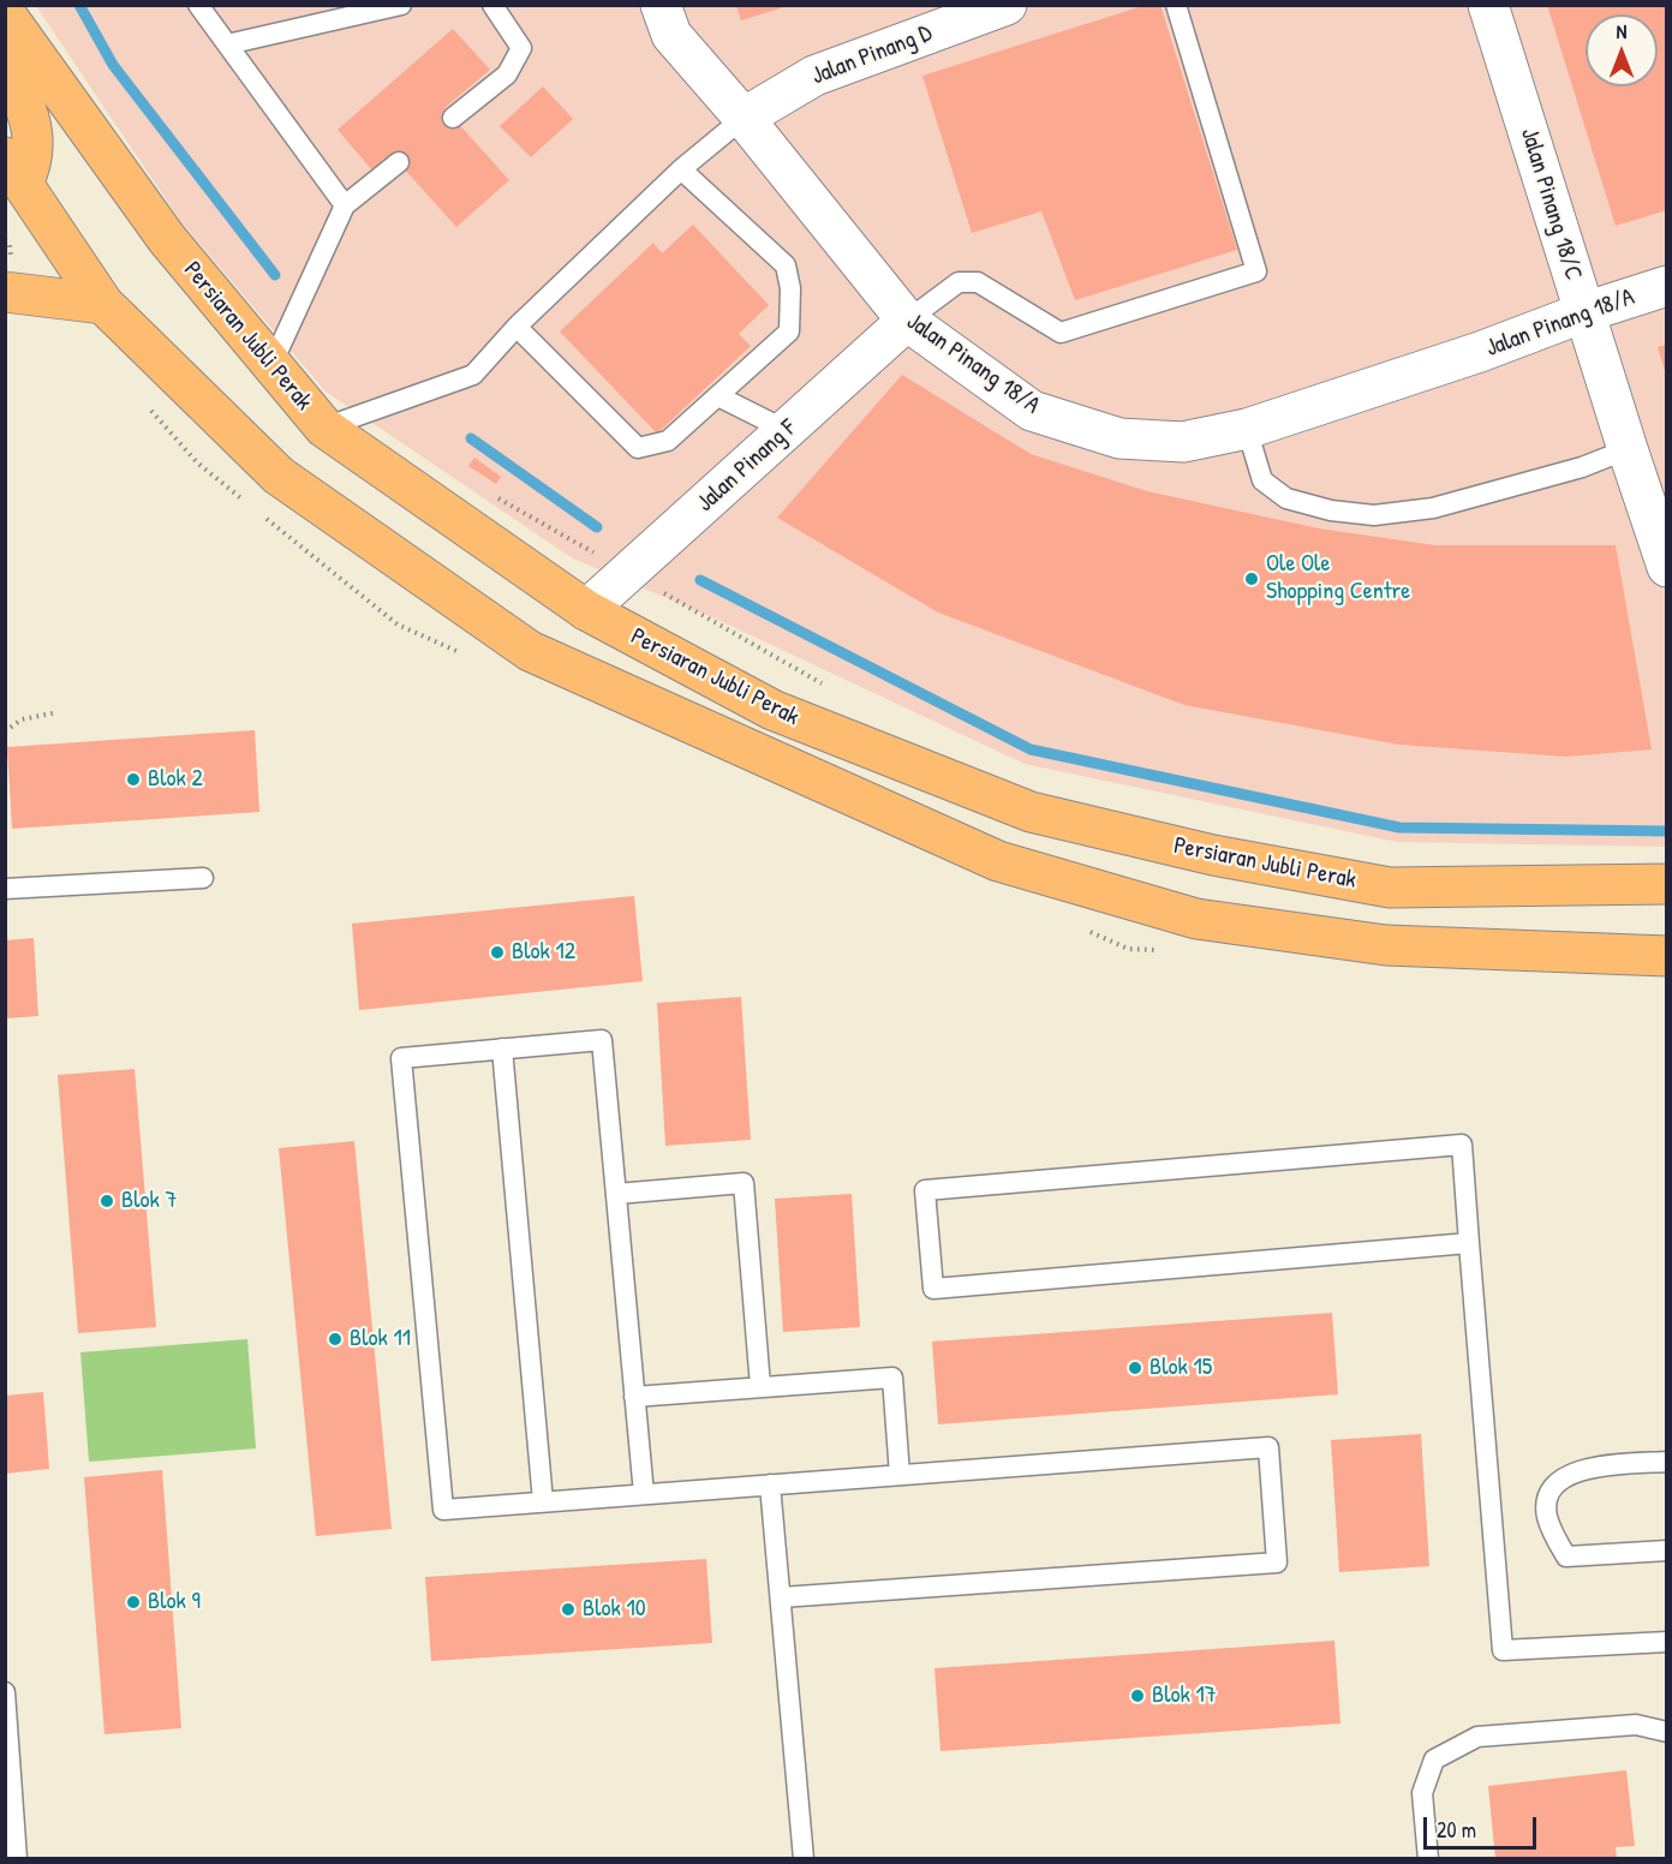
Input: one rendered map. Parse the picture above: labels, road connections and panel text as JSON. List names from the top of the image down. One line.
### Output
{"streets":{"main road":["Persiaran Jubli Perak"],"street":["Jalan Pinang D","Jalan Pinang 18/C","Jalan Pinang 18/A","Jalan Pinang F"]},"crossings":[["Jalan Pinang D","Jalan Pinang 18/A"],["Jalan Pinang 18/C","Jalan Pinang 18/A"],["Jalan Pinang 18/A","Jalan Pinang F"],["Persiaran Jubli Perak","Jalan Pinang F"]],"places":["Ole Ole Shopping Centre","Blok 2","Blok 12","Blok 7","Blok 11","Blok 15","Blok 9","Blok 10","Blok 17"],"scale_bar":"20 m","north":"top"}
